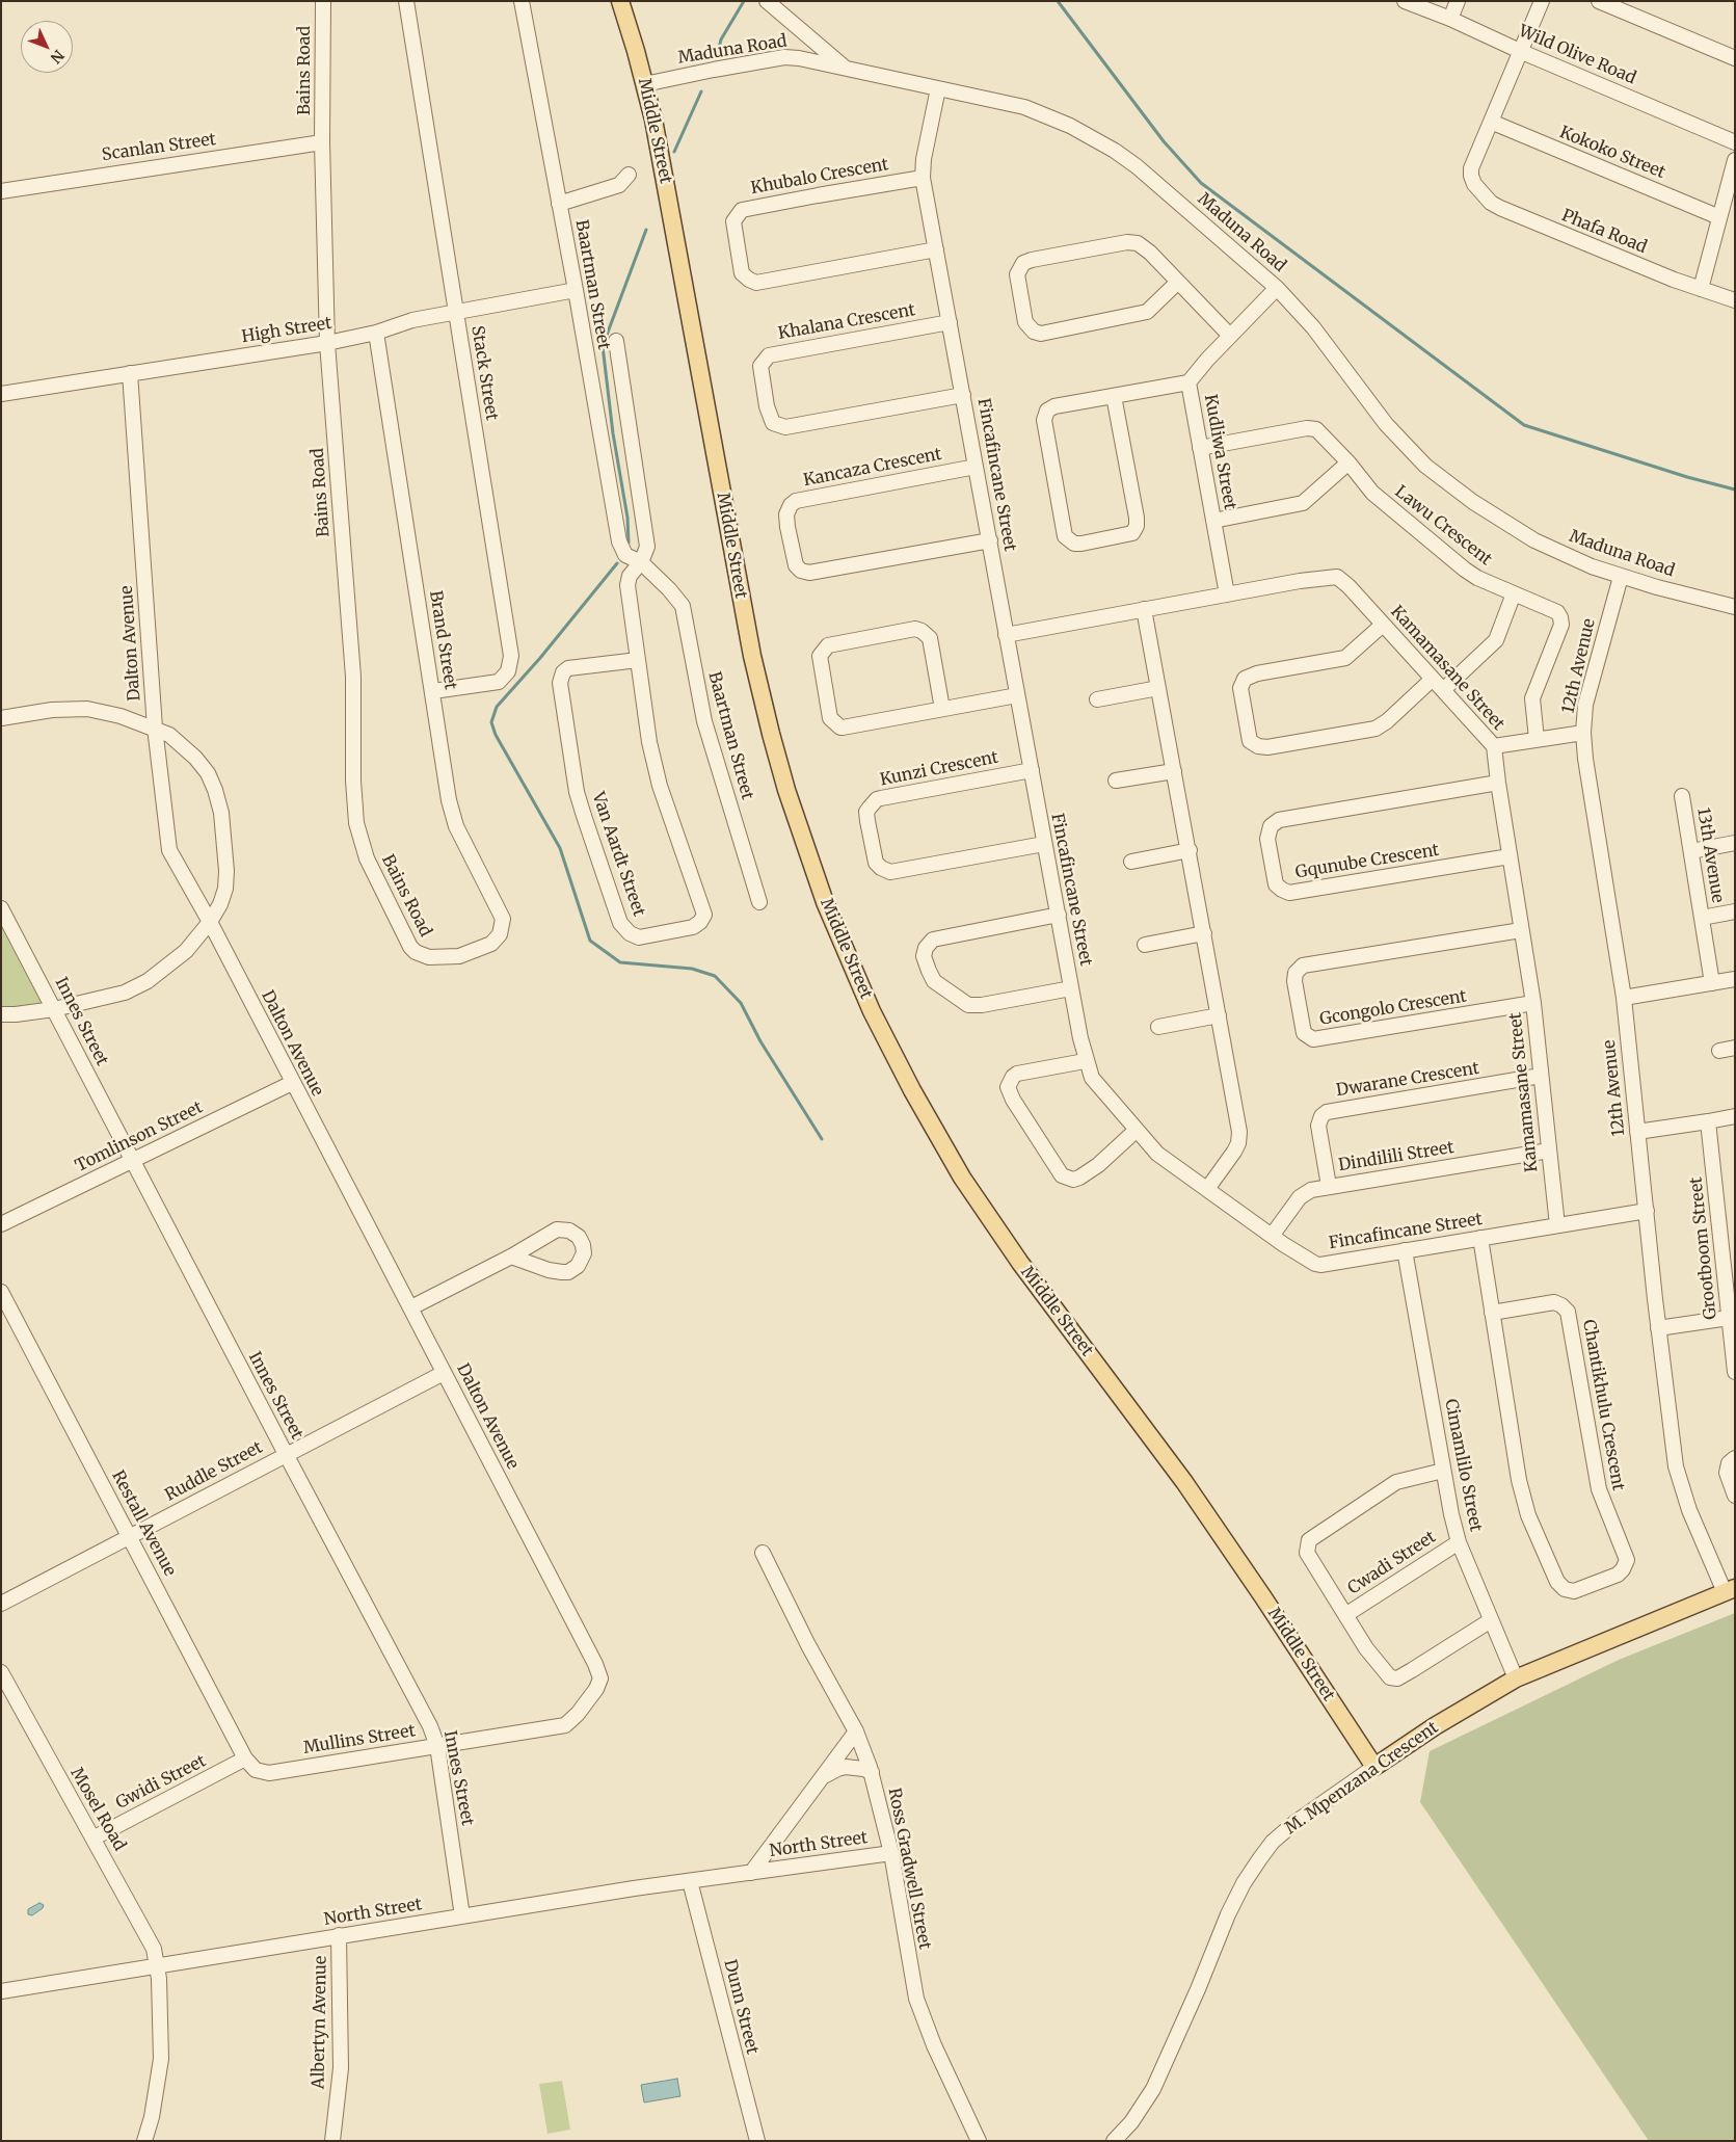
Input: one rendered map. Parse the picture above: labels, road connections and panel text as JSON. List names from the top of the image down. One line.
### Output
{"streets":{"main road":["Middle Street","M. Mpenzana Crescent"],"street":["Maduna Road","Wild Olive Road","Bains Road","Scanlan Street","Kokoko Street","Khubalo Crescent","Phafa Road","Baartman Street","Khalana Crescent","High Street","Stack Street","Kudliwa Street","Kancaza Crescent","Fincafincane Street","Lawu Crescent","Brand Street","Dalton Avenue","12th Avenue","Kamamasane Street","Kunzi Crescent","Van Aardt Street","13th Avenue","Gqunube Crescent","Gcongolo Crescent","Innes Street","Dwarane Crescent","Tomlinson Street","Dindilili Street","Grootboom Street","Chantikhulu Crescent","Cimamlilo Street","Ruddle Street","Restall Avenue","Cwadi Street","Mullins Street","Gwidi Street","Mosel Road","North Street","Ross Gradwell Street","Dunn Street","Albertyn Avenue"]},"crossings":[["Maduna Road","Middle Street"],["Maduna Road","Kudliwa Street"],["Maduna Road","Fincafincane Street"],["Maduna Road","12th Avenue"],["Bains Road","Scanlan Street"],["Bains Road","High Street"],["Bains Road","Brand Street"],["Middle Street","M. Mpenzana Crescent"],["Kokoko Street","Phafa Road"],["Khubalo Crescent","Fincafincane Street"],["Baartman Street","High Street"],["Baartman Street","Van Aardt Street"],["Khalana Crescent","Fincafincane Street"],["High Street","Stack Street"],["High Street","Brand Street"],["High Street","Dalton Avenue"],["Stack Street","Brand Street"],["Kudliwa Street","Lawu Crescent"],["Kudliwa Street","Kamamasane Street"],["Kancaza Crescent","Fincafincane Street"],["Fincafincane Street","12th Avenue"],["Fincafincane Street","Kamamasane Street"],["Fincafincane Street","Kunzi Crescent"],["Fincafincane Street","Dindilili Street"],["Fincafincane Street","Chantikhulu Crescent"],["Fincafincane Street","Cimamlilo Street"],["Dalton Avenue","Tomlinson Street"],["Dalton Avenue","Ruddle Street"],["Dalton Avenue","Mullins Street"],["12th Avenue","M. Mpenzana Crescent"],["Kamamasane Street","Gqunube Crescent"],["Kamamasane Street","Gcongolo Crescent"],["Kamamasane Street","Dwarane Crescent"],["Kamamasane Street","Dindilili Street"],["Innes Street","Tomlinson Street"],["Innes Street","Ruddle Street"],["Innes Street","Mullins Street"],["Innes Street","North Street"],["Dwarane Crescent","Dindilili Street"],["Cimamlilo Street","Cwadi Street"],["Cimamlilo Street","M. Mpenzana Crescent"],["Ruddle Street","Restall Avenue"],["Restall Avenue","Mullins Street"],["Restall Avenue","Gwidi Street"],["Gwidi Street","Mosel Road"],["Mosel Road","North Street"],["North Street","Ross Gradwell Street"],["North Street","Dunn Street"],["North Street","Albertyn Avenue"]],"north":"bottom right"}
